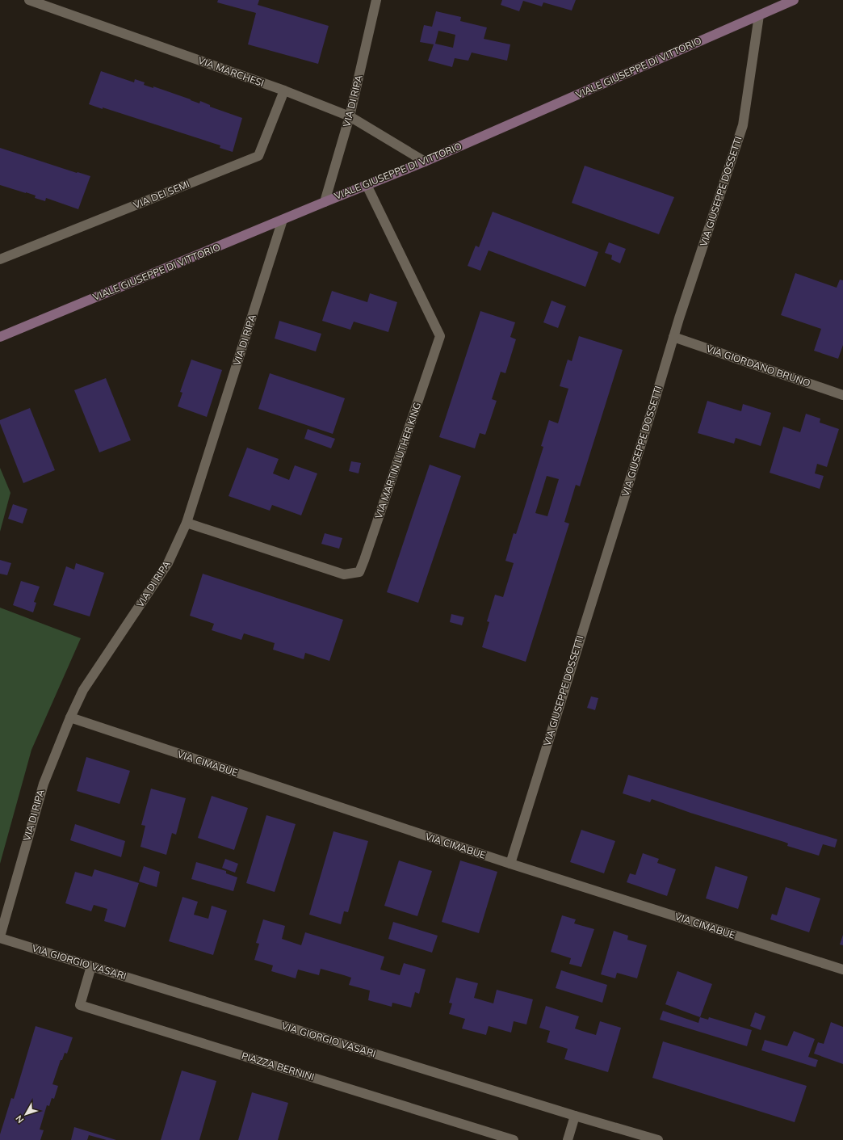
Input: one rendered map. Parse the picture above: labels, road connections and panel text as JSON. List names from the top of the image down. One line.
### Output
{"streets":{"main road":["VIALE GIUSEPPE DI VITTORIO"],"street":["VIA MARCHESI","VIA DI RIPA","VIA GIUSEPPE DOSSETTI","VIA DEI SEMI","VIA GIORDANO BRUNO","VIA MARTIN LUTHER KING","VIA CIMABUE","VIA GIORGIO VASARI","PIAZZA BERNINI"]},"crossings":[["VIALE GIUSEPPE DI VITTORIO","VIA MARCHESI"],["VIALE GIUSEPPE DI VITTORIO","VIA DI RIPA"],["VIALE GIUSEPPE DI VITTORIO","VIA GIUSEPPE DOSSETTI"],["VIALE GIUSEPPE DI VITTORIO","VIA MARTIN LUTHER KING"],["VIA MARCHESI","VIA DI RIPA"],["VIA MARCHESI","VIA DEI SEMI"],["VIA DI RIPA","VIA MARTIN LUTHER KING"],["VIA DI RIPA","VIA CIMABUE"],["VIA DI RIPA","VIA GIORGIO VASARI"],["VIA GIUSEPPE DOSSETTI","VIA GIORDANO BRUNO"],["VIA GIUSEPPE DOSSETTI","VIA CIMABUE"],["VIA GIORGIO VASARI","PIAZZA BERNINI"]],"north":"bottom left"}
